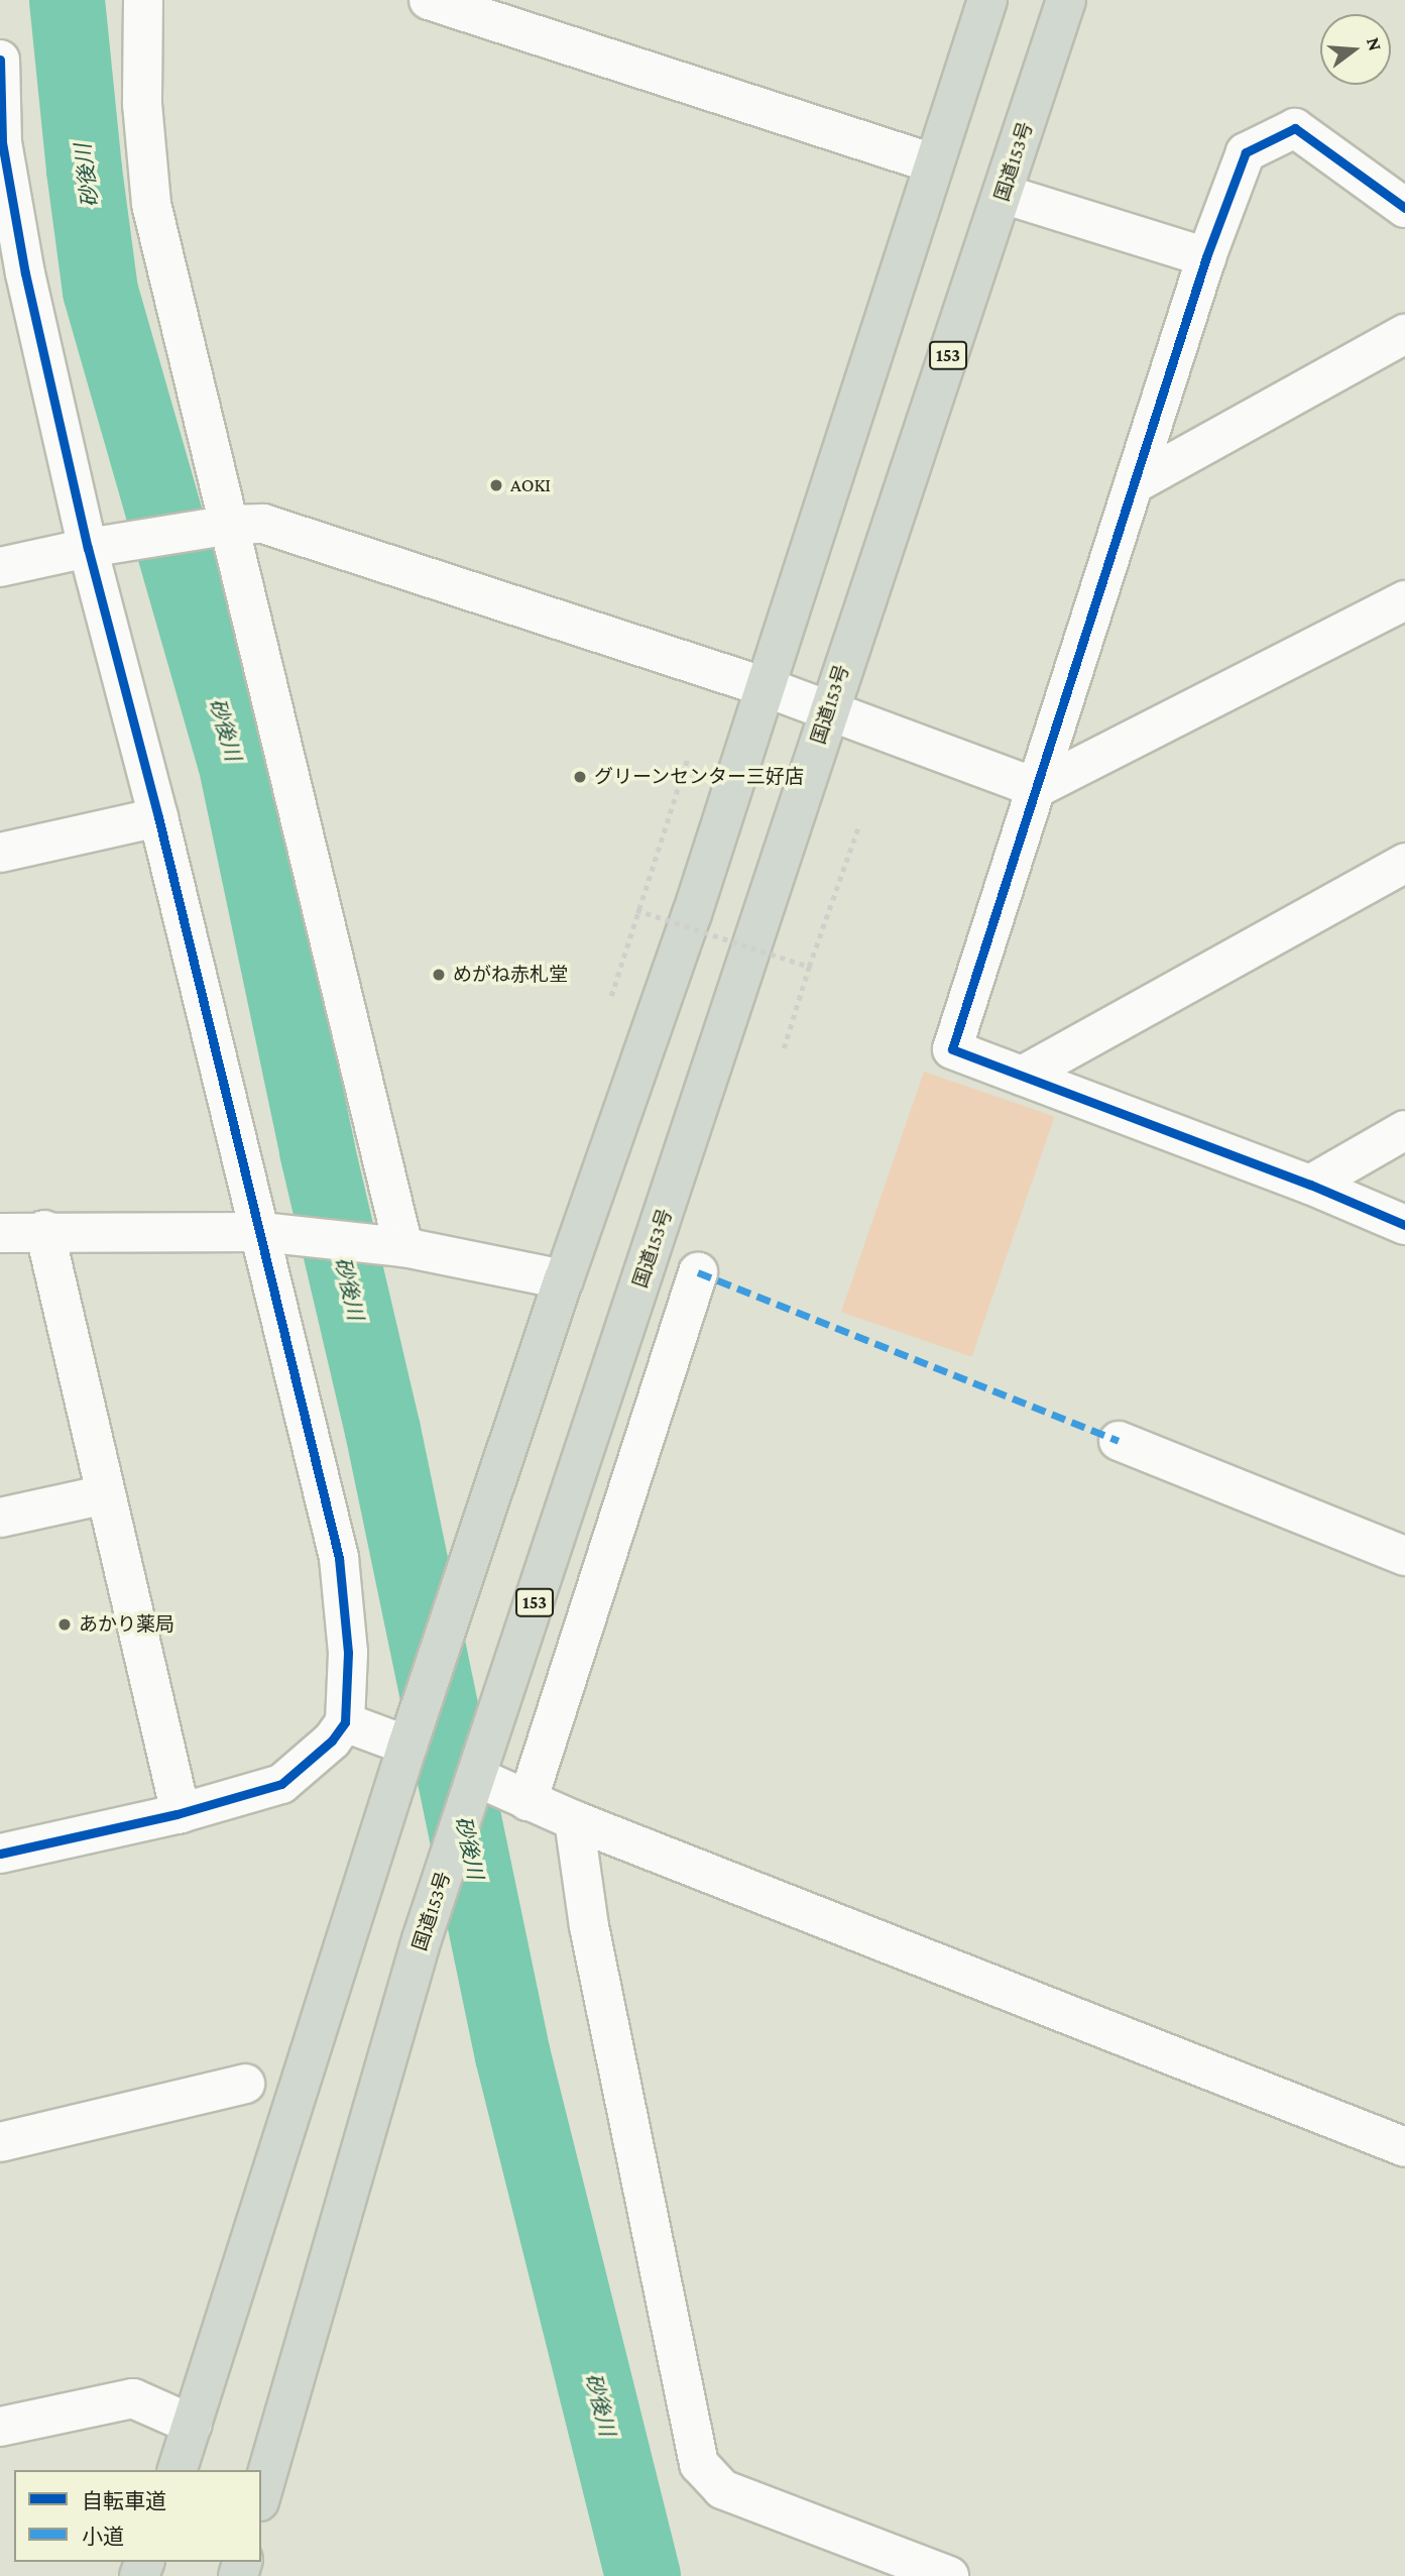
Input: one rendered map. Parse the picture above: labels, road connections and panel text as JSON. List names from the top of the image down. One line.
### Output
{"streets":{"highway":["国道153号","153"]},"water":["砂後川"],"places":["AOKI","グリーンセンター三好店","めがね赤札堂","あかり薬局"],"legend":["自転車道","小道"],"north":"right"}
